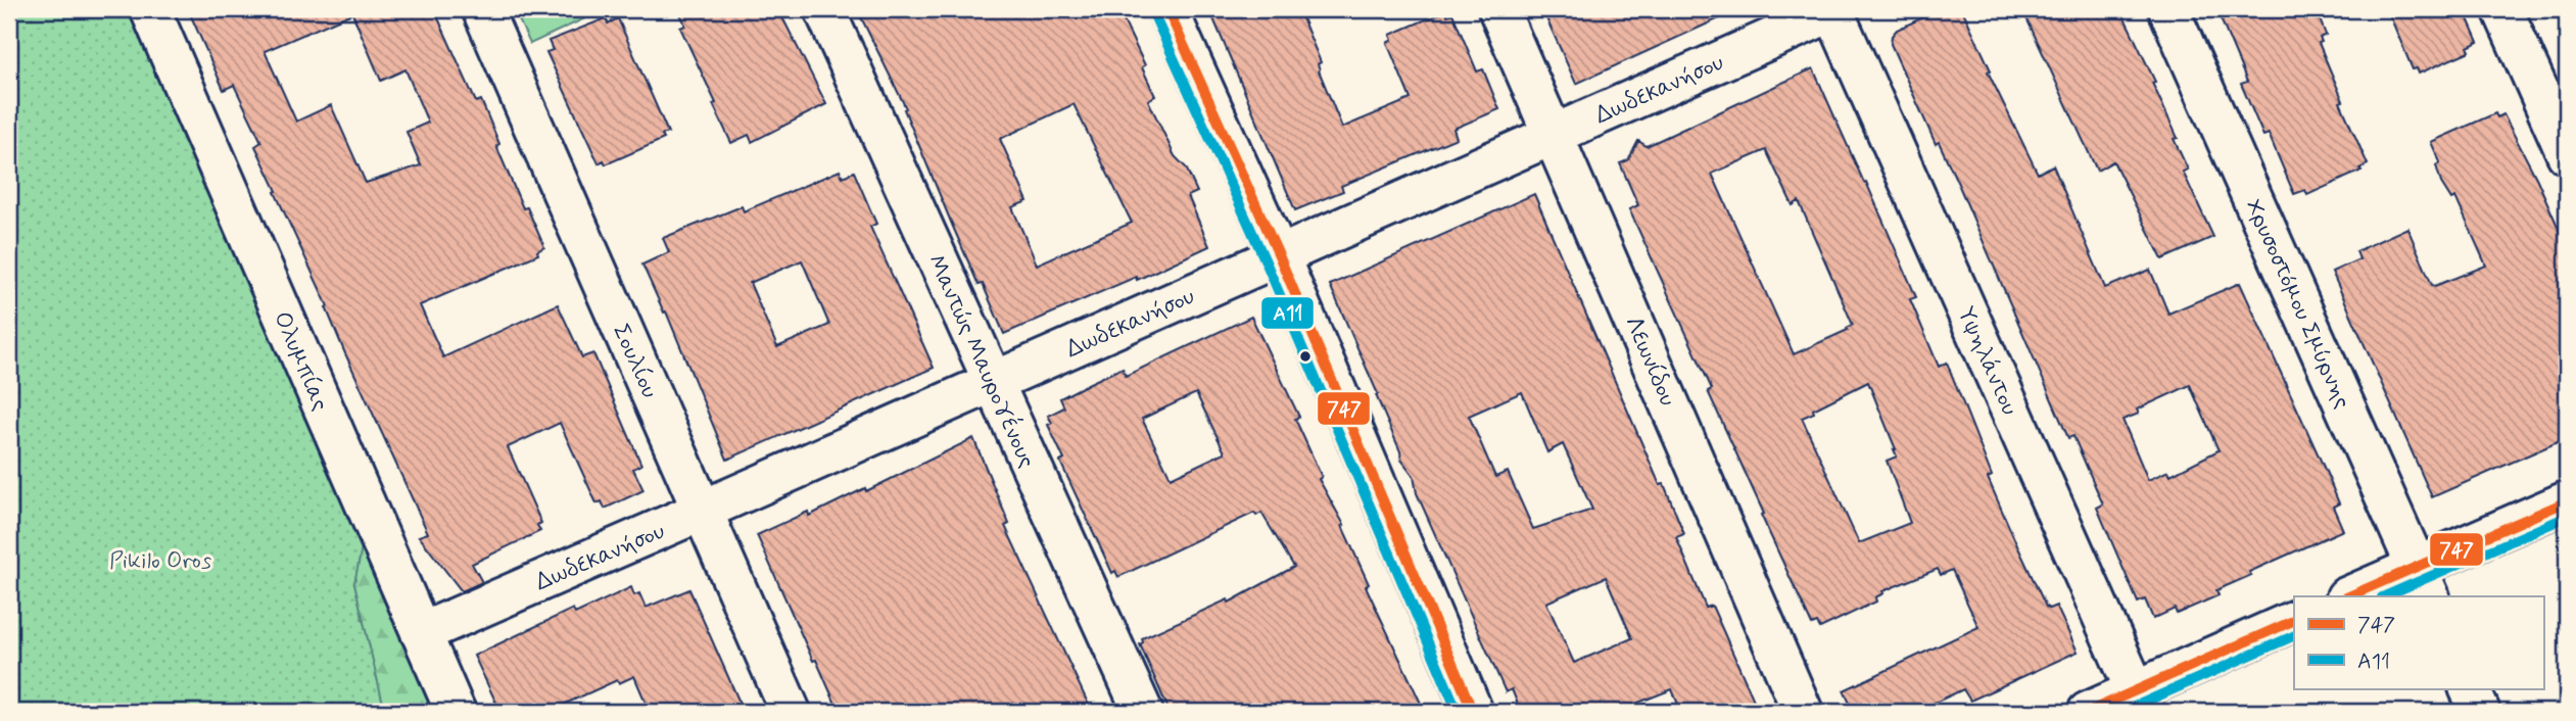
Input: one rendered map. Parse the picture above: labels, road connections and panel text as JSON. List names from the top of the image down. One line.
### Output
{"streets":{"street":["Δωδεκανήσου","Χρυσοστόμου Σμύρνης","Ολυμπίας","Σουλίου","Μαντώς Μαυρογένους","Λεωνίδου","Υψηλάντου"]},"crossings":[["Δωδεκανήσου","Ολυμπίας"],["Δωδεκανήσου","Σουλίου"],["Δωδεκανήσου","Μαντώς Μαυρογένους"],["Δωδεκανήσου","Λεωνίδου"],["Δωδεκανήσου","Υψηλάντου"]],"parks":["Pikilo Oros"],"lines":["transit line 747","transit line Α11"],"legend":["747","Α11"]}
